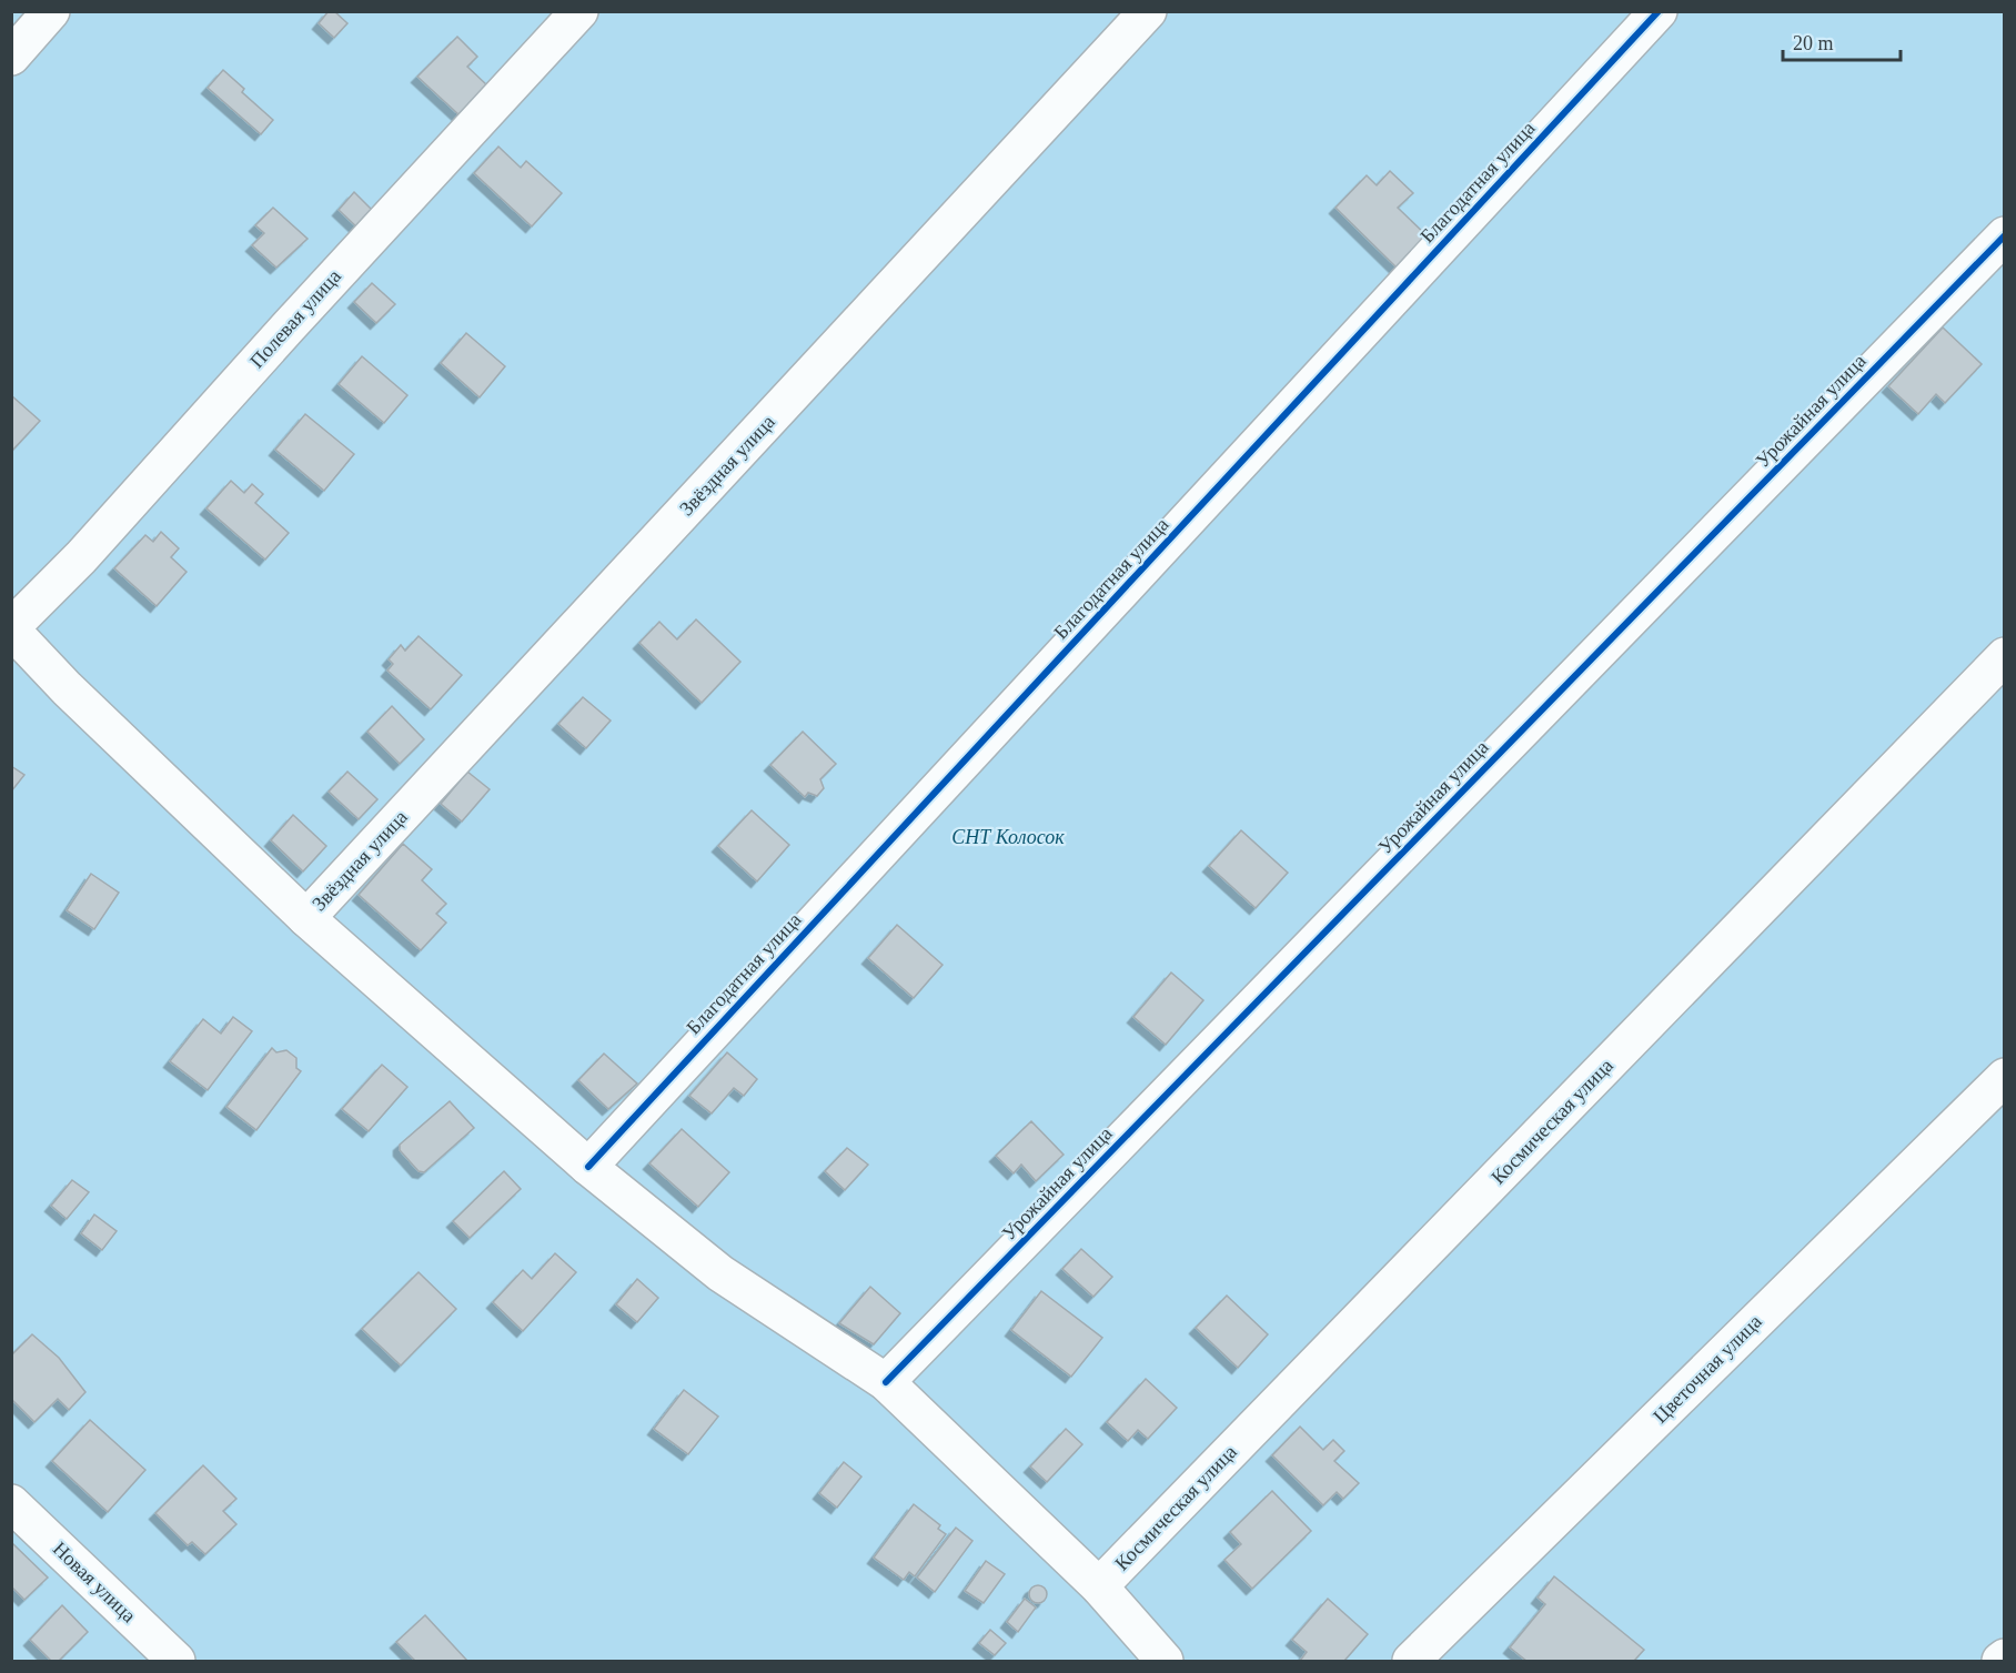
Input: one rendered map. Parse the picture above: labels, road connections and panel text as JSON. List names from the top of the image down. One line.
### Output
{"streets":{"street":["Благодатная улица","Полевая улица","Урожайная улица","Звёздная улица","Космическая улица","Цветочная улица","Новая улица"]},"parks":["СНТ Колосок"],"scale_bar":"20 m"}
